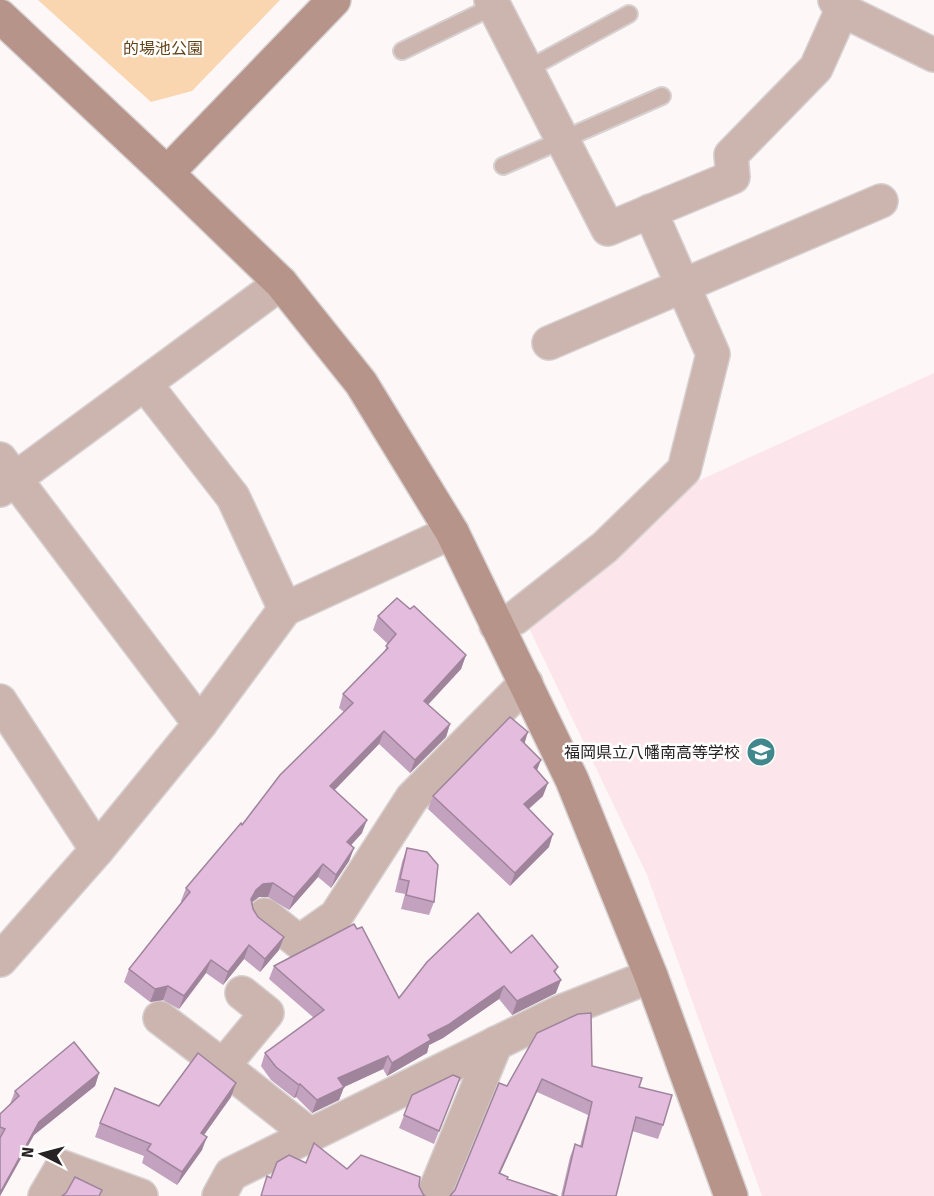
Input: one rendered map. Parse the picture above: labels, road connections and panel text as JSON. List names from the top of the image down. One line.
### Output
{"parks":["的場池公園"],"places":{"school or university":["福岡県立八幡南高等学校"]},"north":"left"}
